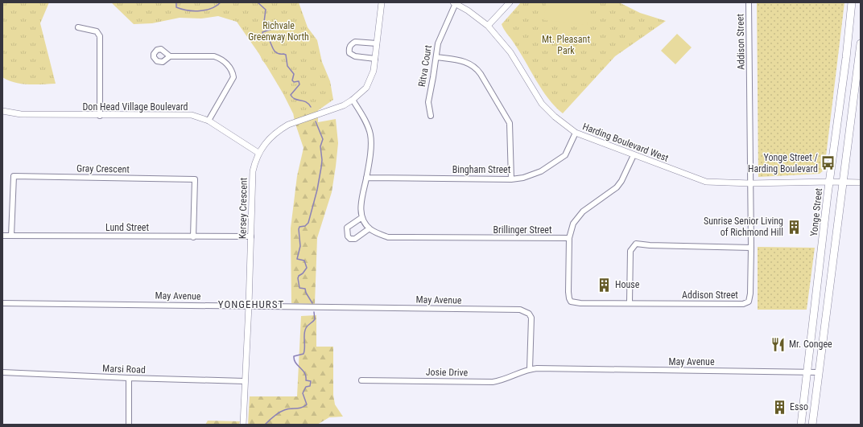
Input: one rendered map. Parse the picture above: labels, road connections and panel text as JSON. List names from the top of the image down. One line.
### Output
{"streets":{"main road":["Yonge Street"],"street":["Addison Street","Ritva Court","Don Head Village Boulevard","Harding Boulevard West","Gray Crescent","Bingham Street","Kersey Crescent","Lund Street","Brillinger Street","May Avenue","Marsi Road","Josie Drive"]},"crossings":[["Addison Street","Harding Boulevard West"],["Addison Street","Brillinger Street"],["Ritva Court","Harding Boulevard West"],["Don Head Village Boulevard","Kersey Crescent"],["Harding Boulevard West","Bingham Street"],["Harding Boulevard West","Yonge Street"],["Gray Crescent","Lund Street"],["Kersey Crescent","Lund Street"],["Kersey Crescent","May Avenue"],["Kersey Crescent","Marsi Road"],["Yonge Street","May Avenue"],["May Avenue","Josie Drive"]],"districts":["YONGEHURST"],"parks":["Richvale Greenway North","Mt. Pleasant Park"],"places":{"bus stop":["Yonge Street / Harding Boulevard"],"building":["Sunrise Senior Living of Richmond Hill","House","Esso"],"restaurant":["Mr. Congee"]}}
